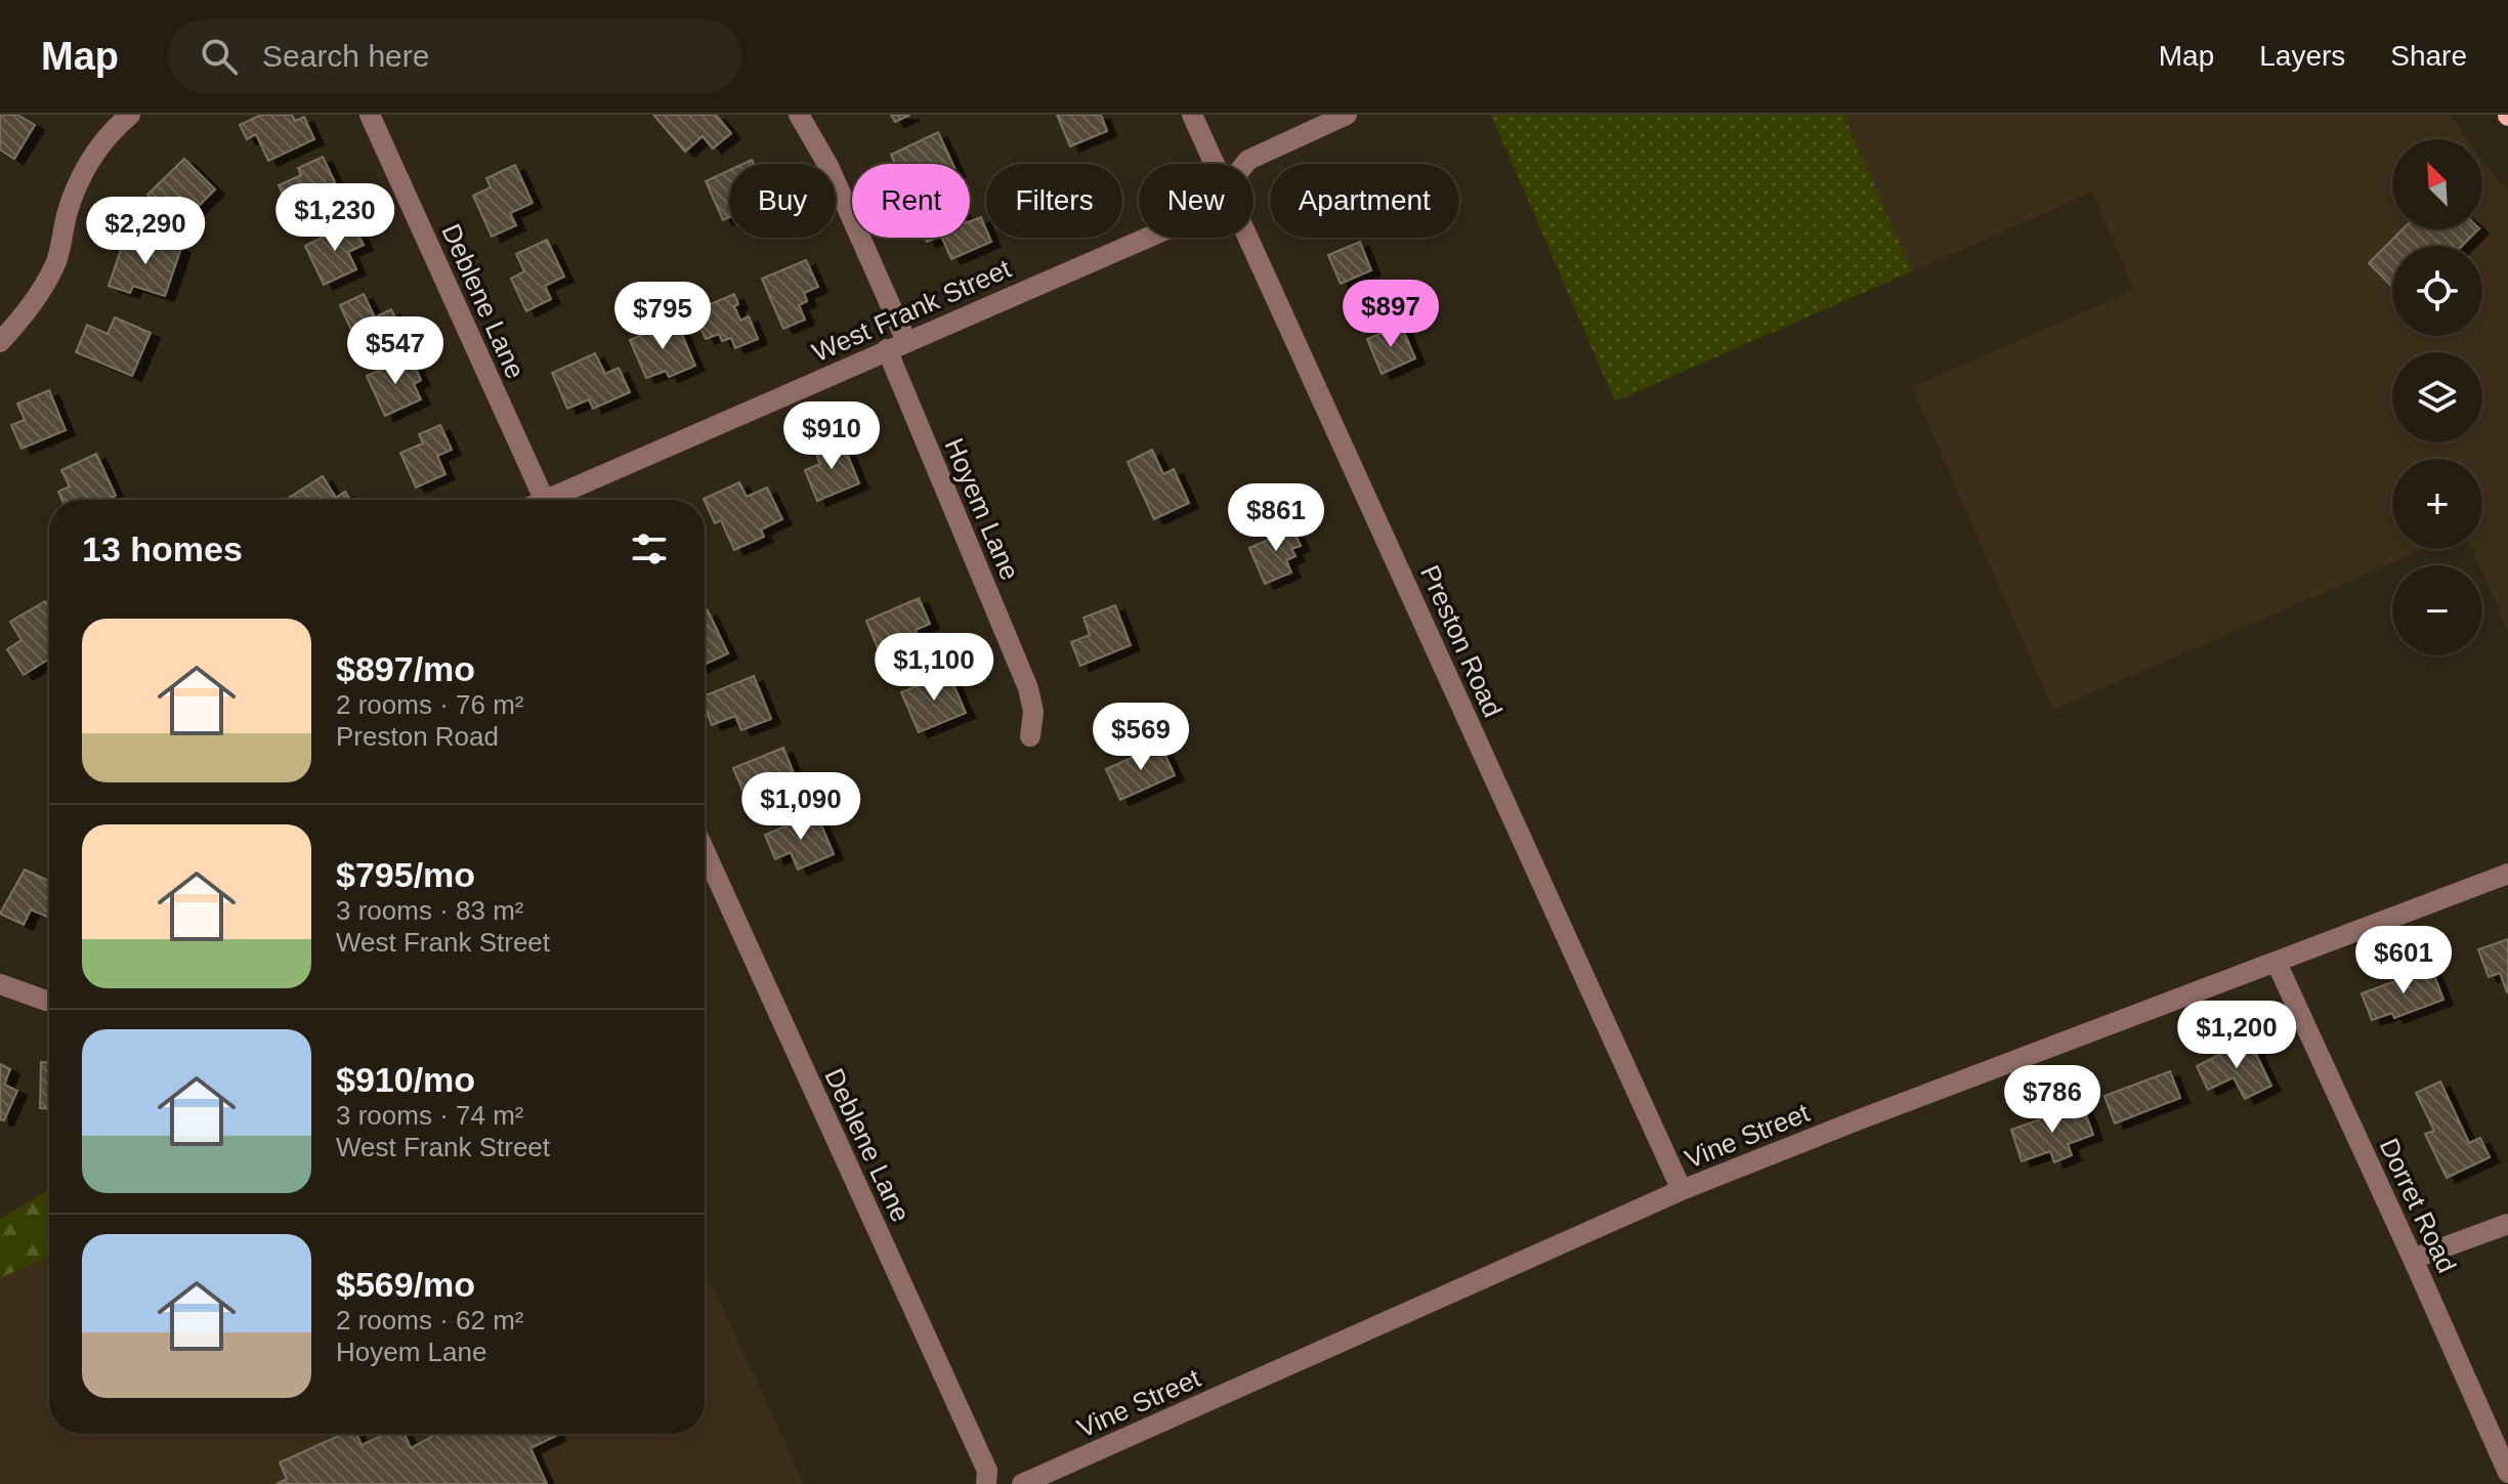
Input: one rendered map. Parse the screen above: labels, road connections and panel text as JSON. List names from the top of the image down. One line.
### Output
{"streets":{"street":["Deblene Lane","West Frank Street","Hoyem Lane","Preston Road","Vine Street","Dorret Road"]},"crossings":[["West Frank Street","Hoyem Lane"],["Preston Road","Vine Street"],["Vine Street","Dorret Road"]],"north":"top left","page":{"header":"Map","search":"Search here","nav":["Map","Layers","Share"],"map_buttons":["+","−"],"chip":["Buy","Rent","Filters","New","Apartment"],"price":["$1,230","$2,290","$897","$795","$547","$910","$861","$1,100","$569","$1,090","$601","$1,200","$786"],"heading":"13 homes","list":[{"name":"$897/mo","note":"2 rooms · 76 m² · Preston Road"},{"name":"$795/mo","note":"3 rooms · 83 m² · West Frank Street"},{"name":"$910/mo","note":"3 rooms · 74 m² · West Frank Street"},{"name":"$569/mo","note":"2 rooms · 62 m² · Hoyem Lane"}]}}
